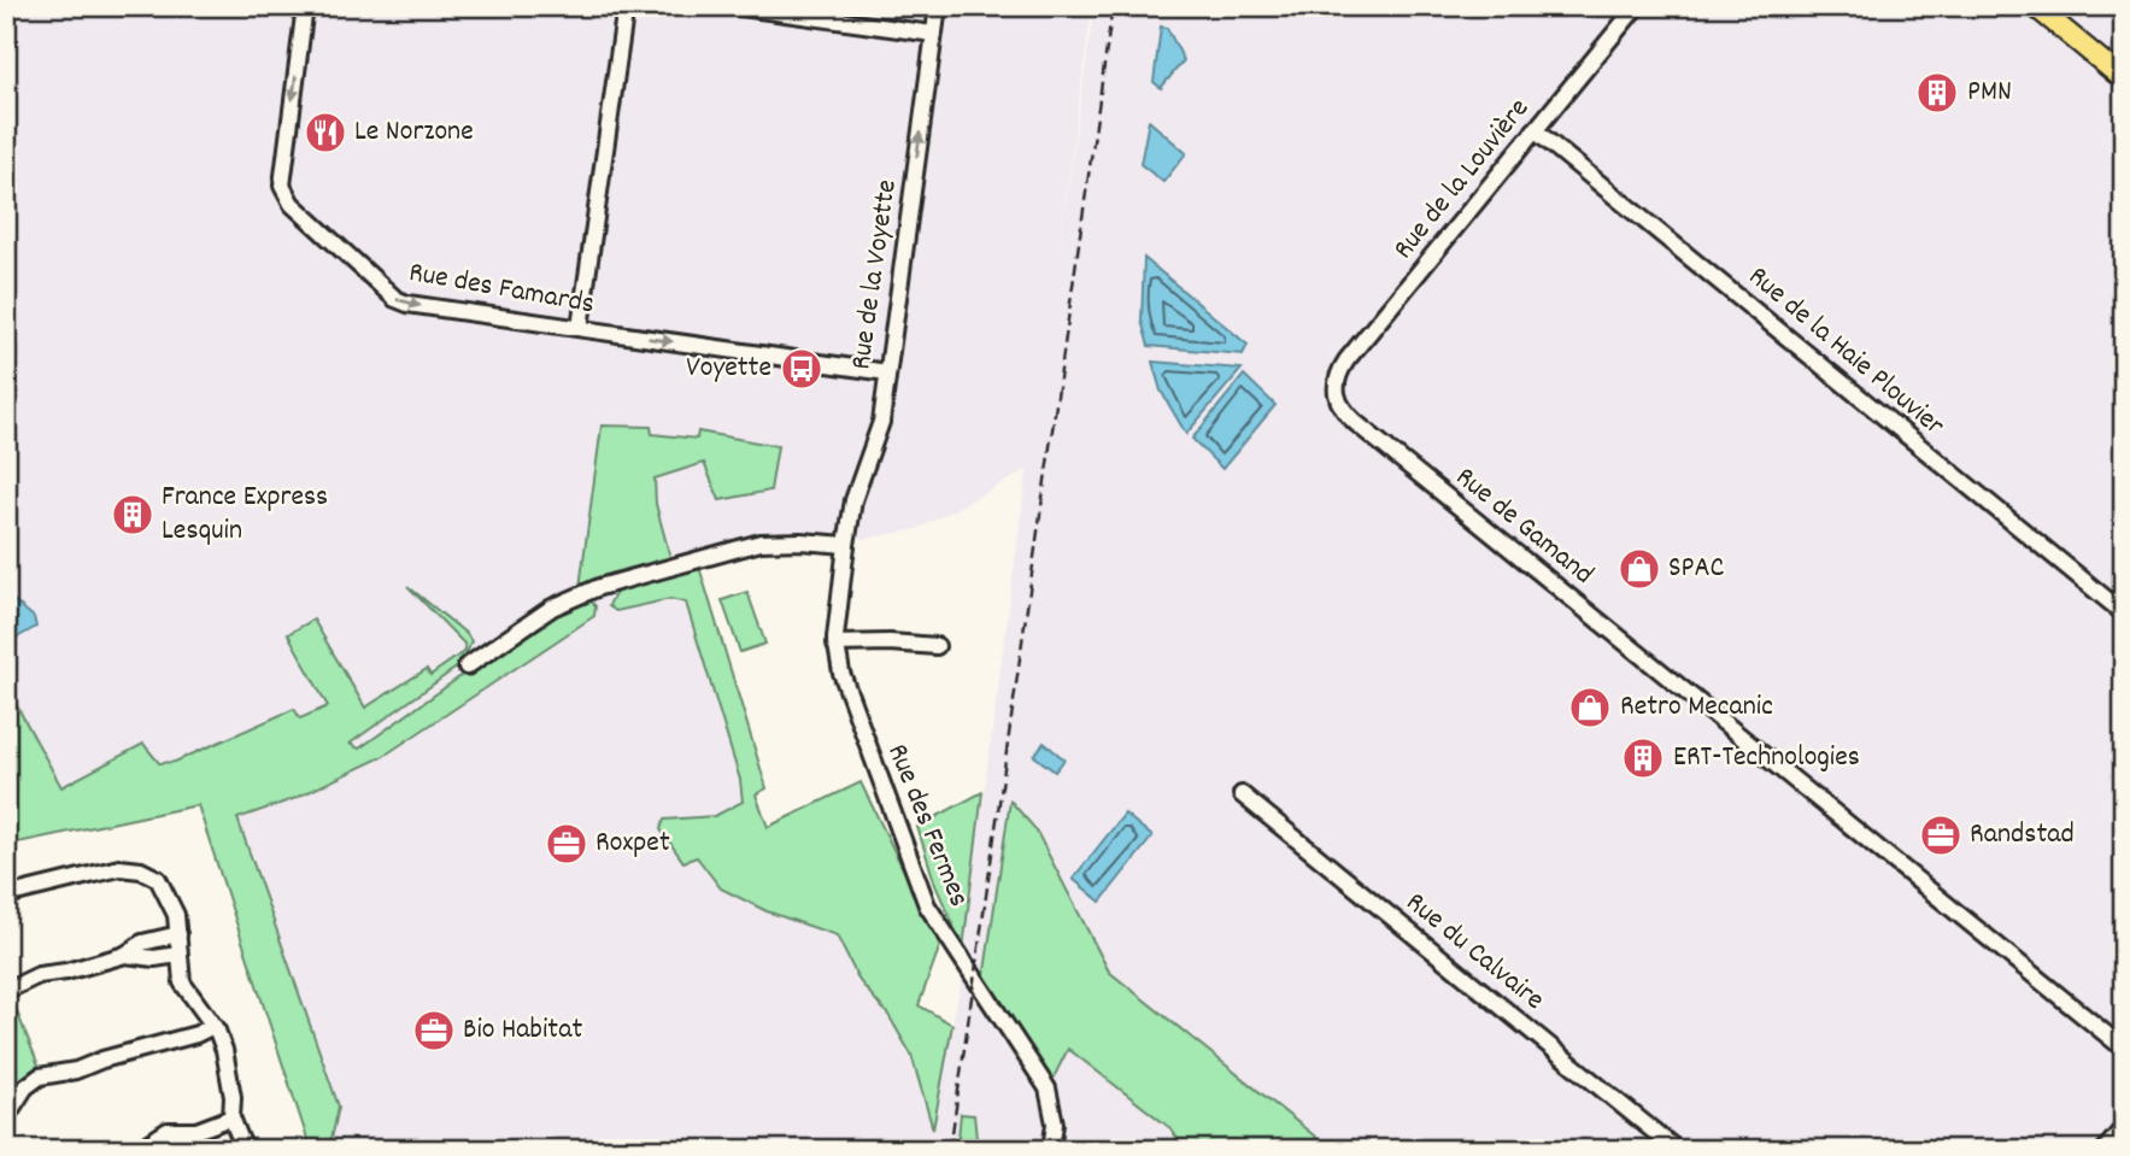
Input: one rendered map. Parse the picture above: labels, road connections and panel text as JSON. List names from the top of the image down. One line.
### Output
{"streets":{"street":["Rue de la Louvière","Rue de la Voyette","Rue des Famards","Rue de la Haie Plouvier","Rue de Gamand","Rue des Fermes","Rue du Calvaire"]},"crossings":[["Rue de la Louvière","Rue de la Haie Plouvier"],["Rue de la Louvière","Rue de Gamand"],["Rue de la Voyette","Rue des Famards"],["Rue de la Voyette","Rue des Fermes"]],"one_way":["Rue de la Voyette","Rue des Famards"],"places":{"building":["PMN","France Express Lesquin","ERT-Technologies"],"restaurant":["Le Norzone"],"bus stop":["Voyette"],"shop":["SPAC","Retro Mecanic"],"office":["Randstad","Roxpet","Bio Habitat"]}}
